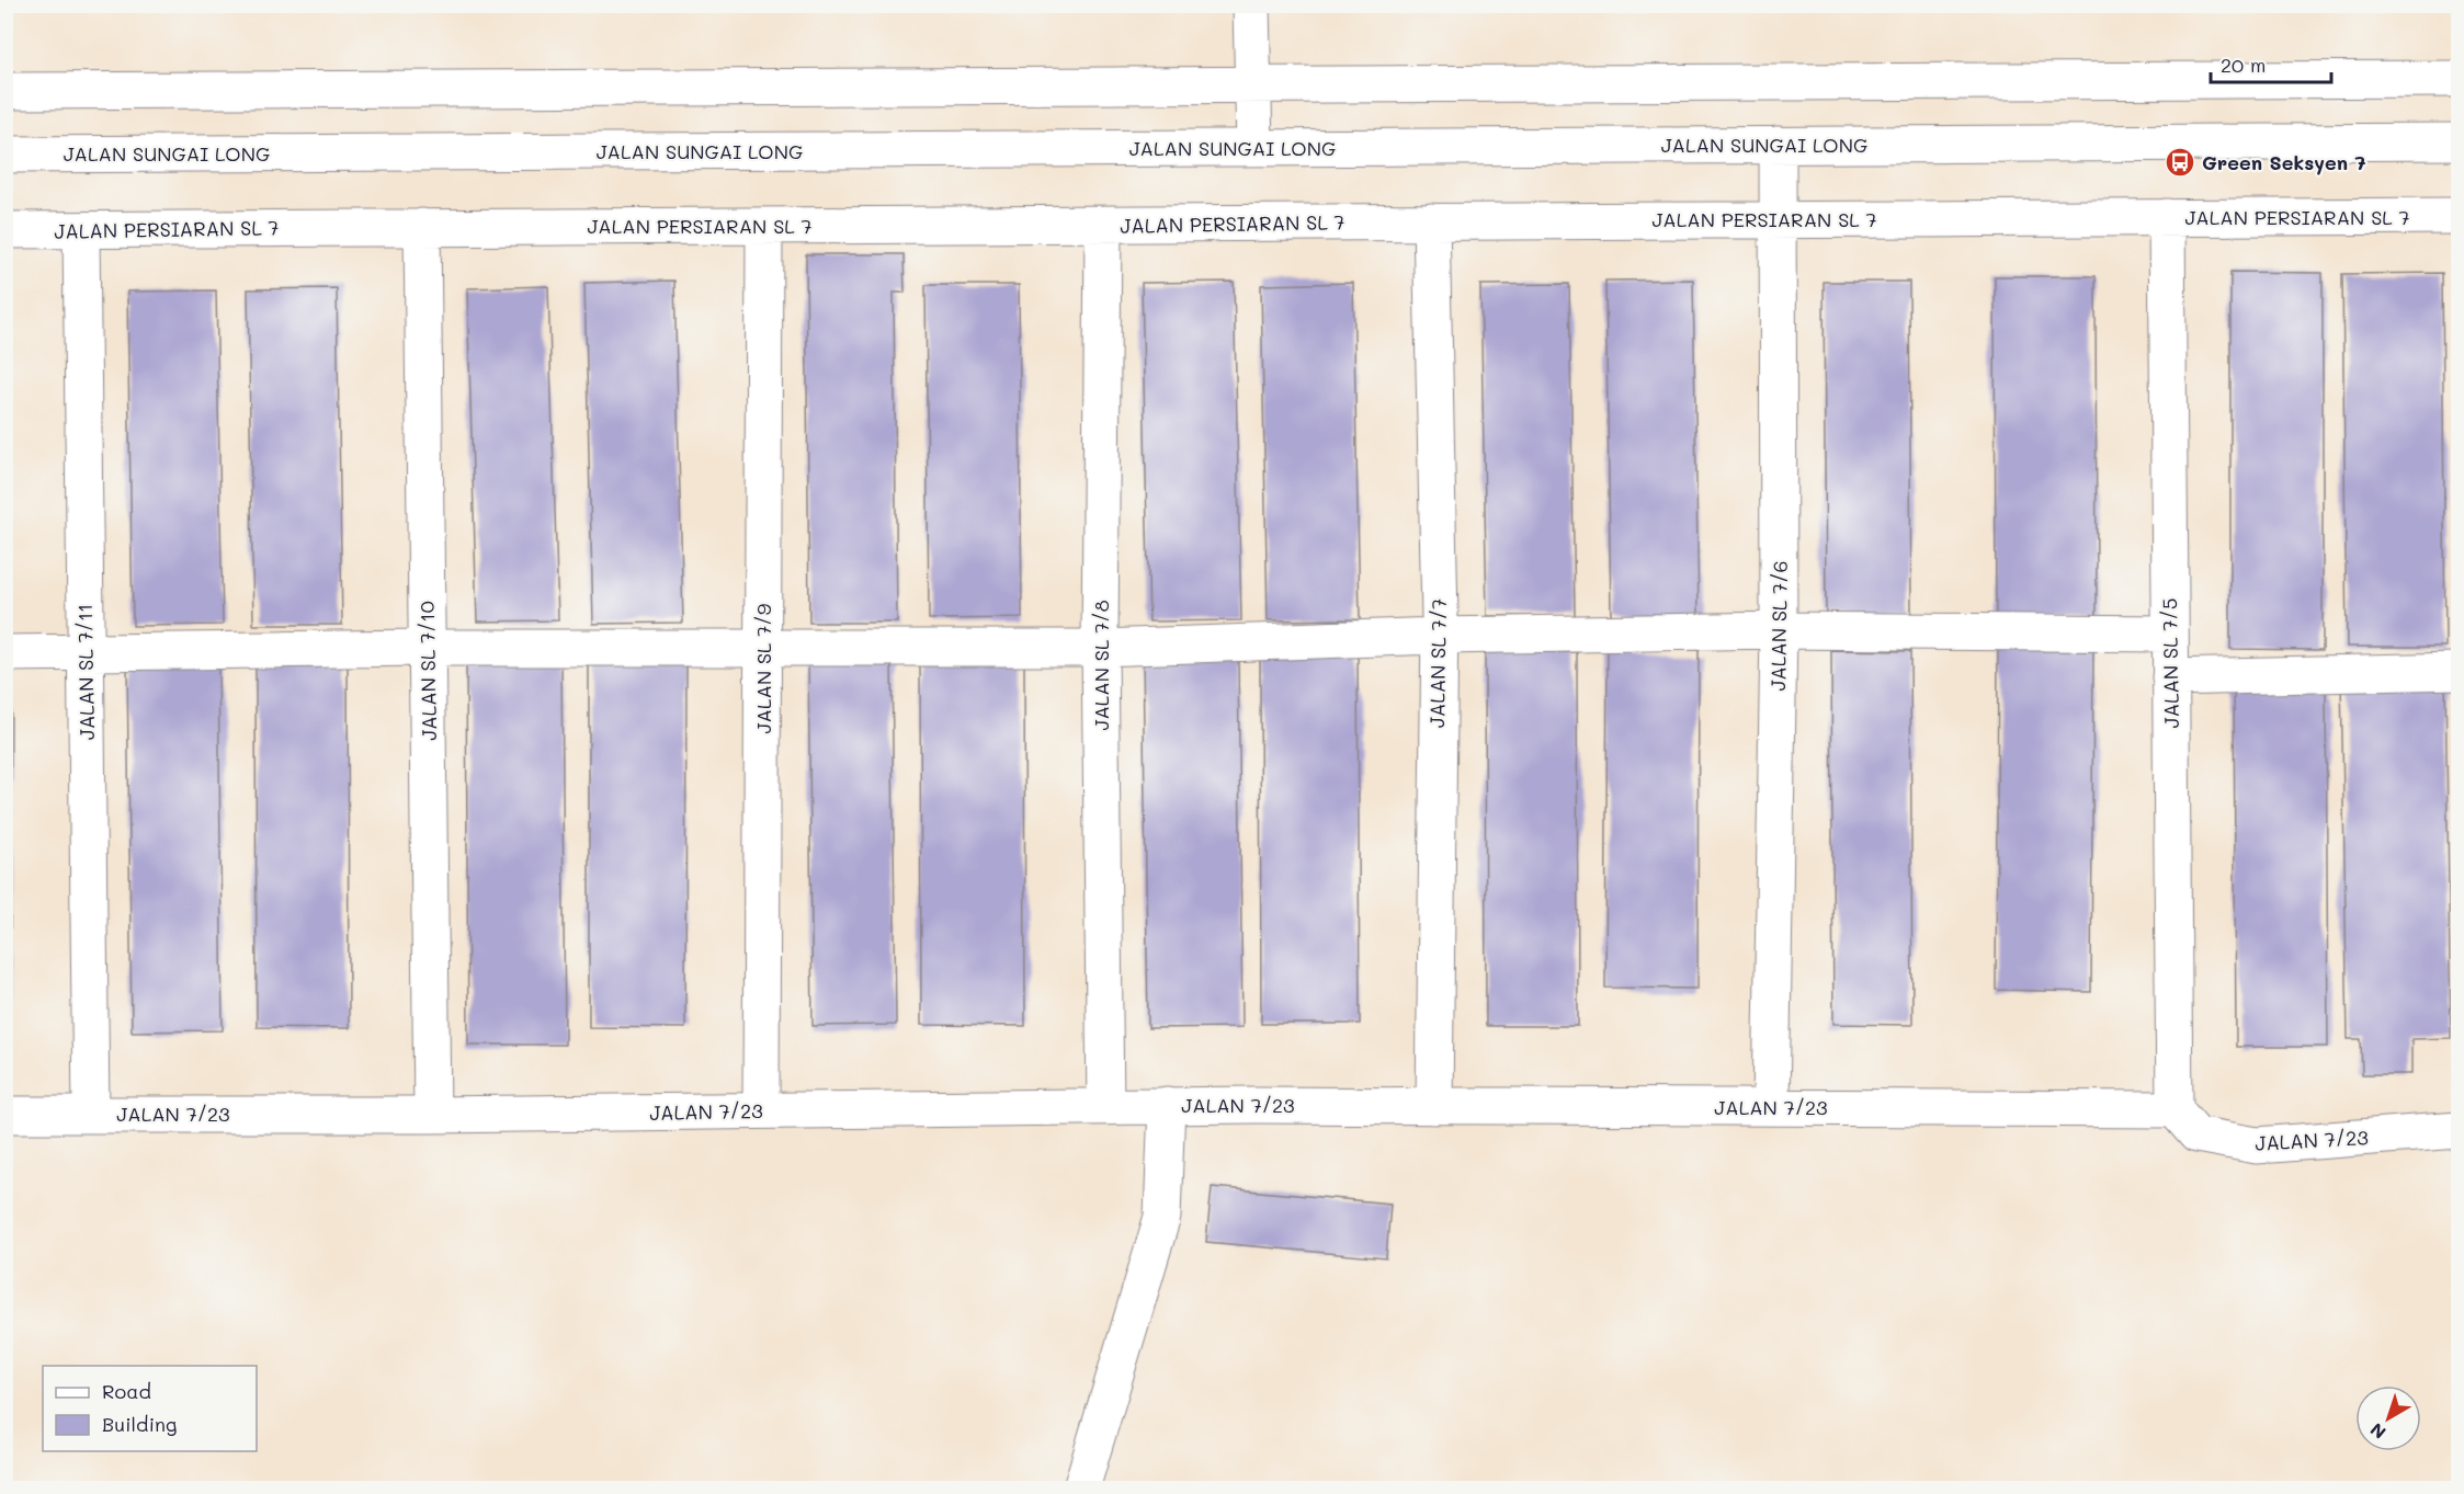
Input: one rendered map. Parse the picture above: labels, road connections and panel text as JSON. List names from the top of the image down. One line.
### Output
{"streets":{"street":["JALAN SUNGAI LONG","JALAN PERSIARAN SL 7","JALAN SL 7/6","JALAN SL 7/7","JALAN SL 7/5","JALAN SL 7/8","JALAN SL 7/9","JALAN SL 7/10","JALAN SL 7/11","JALAN 7/23"]},"crossings":[["JALAN SUNGAI LONG","JALAN SL 7/6"],["JALAN PERSIARAN SL 7","JALAN SL 7/6"],["JALAN PERSIARAN SL 7","JALAN SL 7/7"],["JALAN PERSIARAN SL 7","JALAN SL 7/5"],["JALAN PERSIARAN SL 7","JALAN SL 7/8"],["JALAN PERSIARAN SL 7","JALAN SL 7/9"],["JALAN PERSIARAN SL 7","JALAN SL 7/10"],["JALAN PERSIARAN SL 7","JALAN SL 7/11"],["JALAN SL 7/6","JALAN 7/23"],["JALAN SL 7/7","JALAN 7/23"],["JALAN SL 7/5","JALAN 7/23"],["JALAN SL 7/8","JALAN 7/23"],["JALAN SL 7/9","JALAN 7/23"],["JALAN SL 7/10","JALAN 7/23"],["JALAN SL 7/11","JALAN 7/23"]],"places":{"bus stop":["Green Seksyen 7"]},"legend":["Road","Building"],"scale_bar":"20 m","north":"bottom left"}
